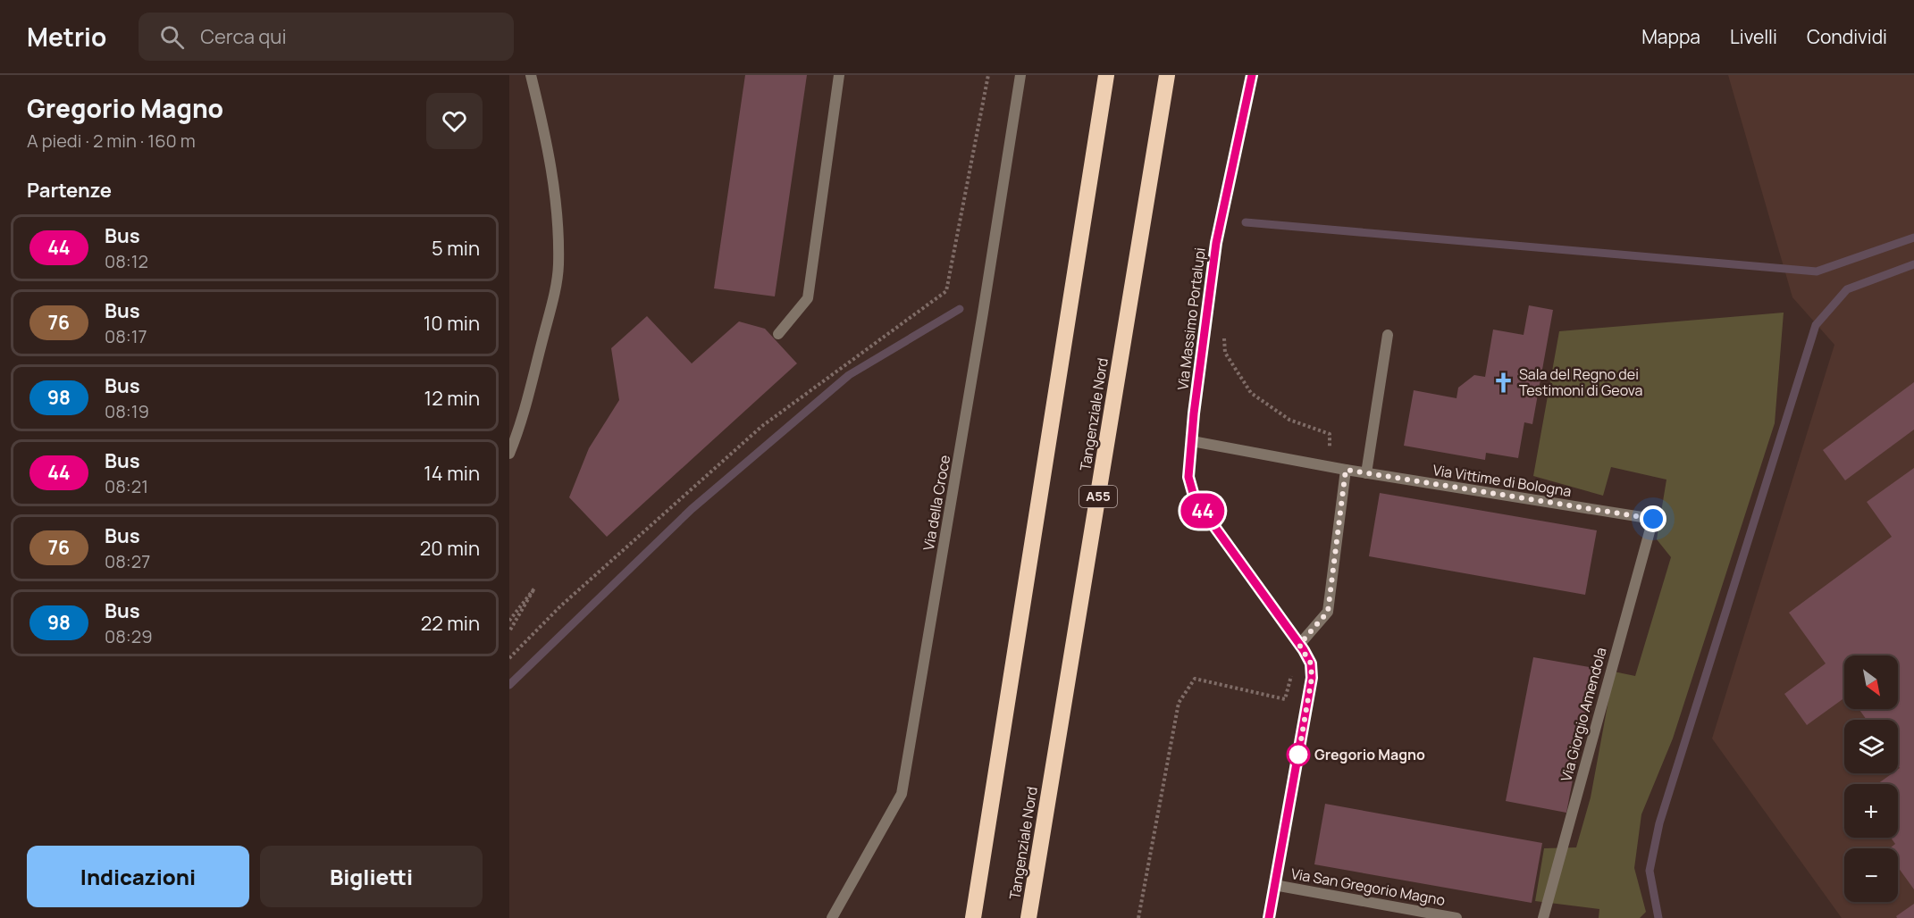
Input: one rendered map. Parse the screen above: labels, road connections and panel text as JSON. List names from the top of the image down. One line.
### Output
{"streets":{"highway":["Tangenziale Nord","A55"],"street":["Via Massimo Portalupi","Via Vittime di Bologna","Via della Croce","Via Giorgio Amendola","Via San Gregorio Magno"]},"crossings":[["Via Massimo Portalupi","Via San Gregorio Magno"],["Via Vittime di Bologna","Via Giorgio Amendola"]],"places":{"church":["Sala del Regno dei Testimoni di Geova"],"other":["Gregorio Magno"]},"lines":["bus line 44"],"north":"bottom right","page":{"header":"Metrio","search":"Cerca qui","nav":["Mappa","Livelli","Condividi"],"heading":[["Gregorio Magno","A piedi · 2 min · 160 m"],"Partenze"],"on_map":"44","list":[{"mark":"44","name":"Bus","note":"08:12","value":"5 min"},{"mark":"76","name":"Bus","note":"08:17","value":"10 min"},{"mark":"98","name":"Bus","note":"08:19","value":"12 min"},{"mark":"44","name":"Bus","note":"08:21","value":"14 min"},{"mark":"76","name":"Bus","note":"08:27","value":"20 min"},{"mark":"98","name":"Bus","note":"08:29","value":"22 min"}],"map_buttons":["+","−"],"buttons":["Indicazioni","Biglietti"]}}
